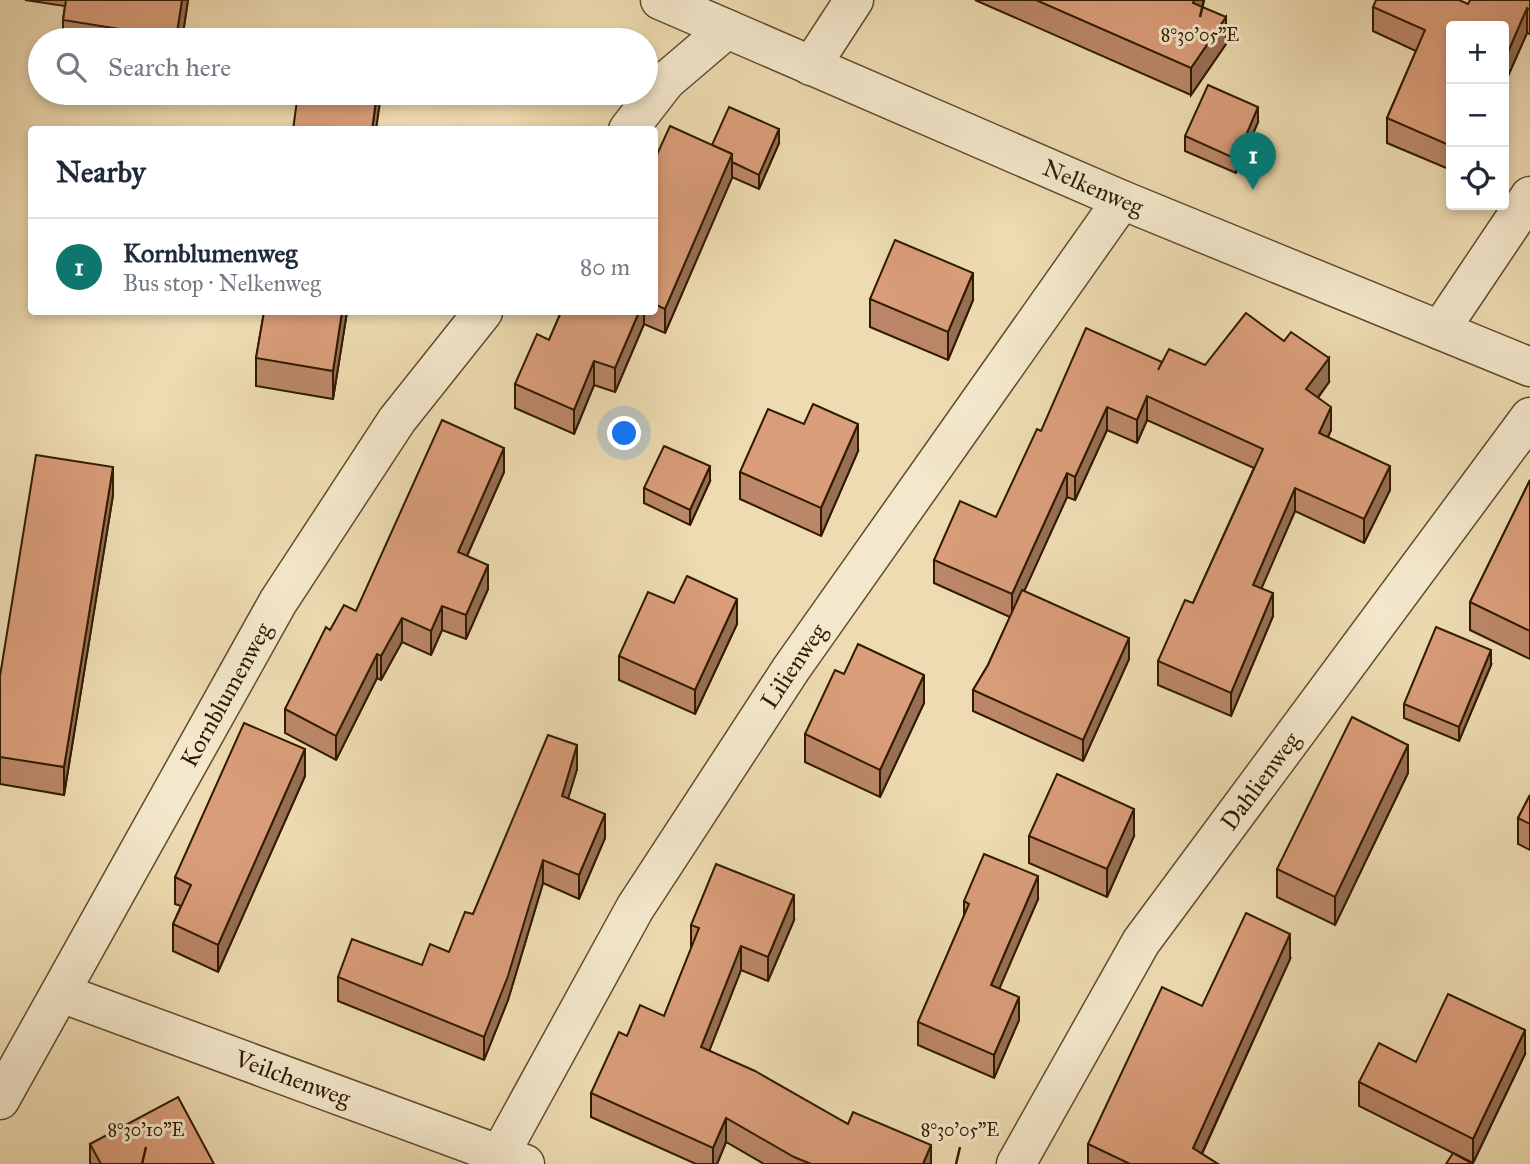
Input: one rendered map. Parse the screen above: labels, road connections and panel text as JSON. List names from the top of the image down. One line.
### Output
{"streets":{"street":["Nelkenweg","Lilienweg","Kornblumenweg","Dahlienweg","Veilchenweg"]},"crossings":[["Nelkenweg","Lilienweg"],["Lilienweg","Veilchenweg"],["Kornblumenweg","Veilchenweg"]],"page":{"map_buttons":["+","−"],"search":"Search here","heading":"Nearby","pins":"1","list":[{"mark":"1","name":"Kornblumenweg","note":"Bus stop · Nelkenweg","value":"80 m"}]},"coordinates":["8°30'05\"E","8°30'10\"E"]}
